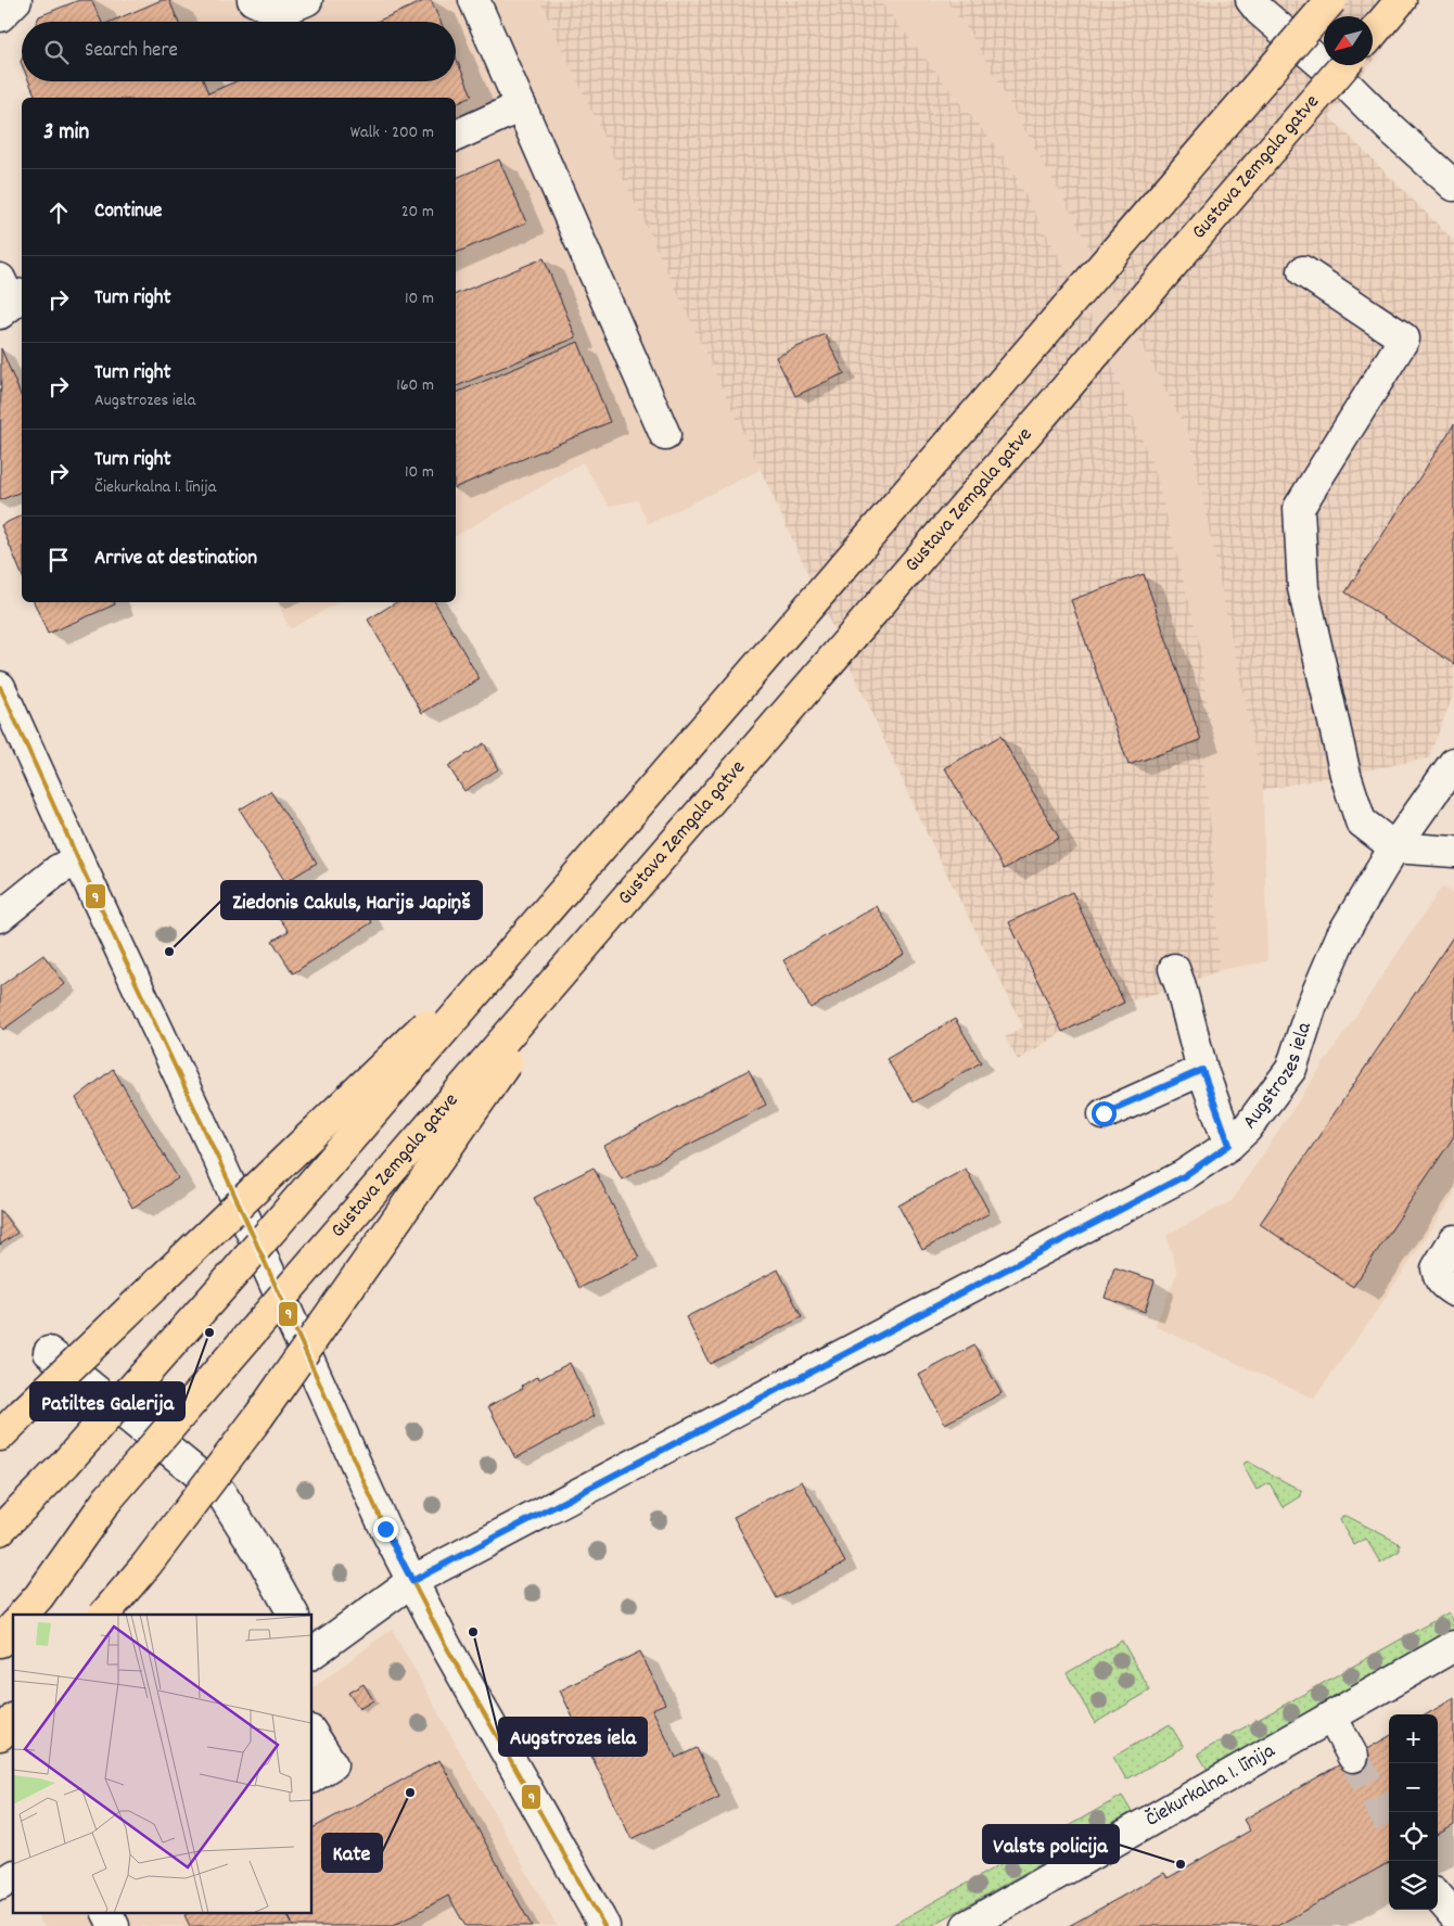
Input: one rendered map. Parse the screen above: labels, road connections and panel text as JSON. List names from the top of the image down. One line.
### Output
{"streets":{"main road":["Gustava Zemgala gatve"],"street":["Augstrozes iela","Čiekurkalna 1. līnija"]},"places":["Ziedonis Cakuls, Harijs Japiņš","Patiltes Galerija","Augstrozes iela","Kate","Valsts policija"],"lines":["transit line 9"],"north":"bottom left","page":{"search":"Search here","heading":["3 min","Walk · 200 m"],"list":[["Continue","20 m"],["Turn right","10 m"],["Turn right","Augstrozes iela","160 m"],["Turn right","Čiekurkalna 1. līnija","10 m"],"Arrive at destination"],"map_buttons":["+","−"]}}
